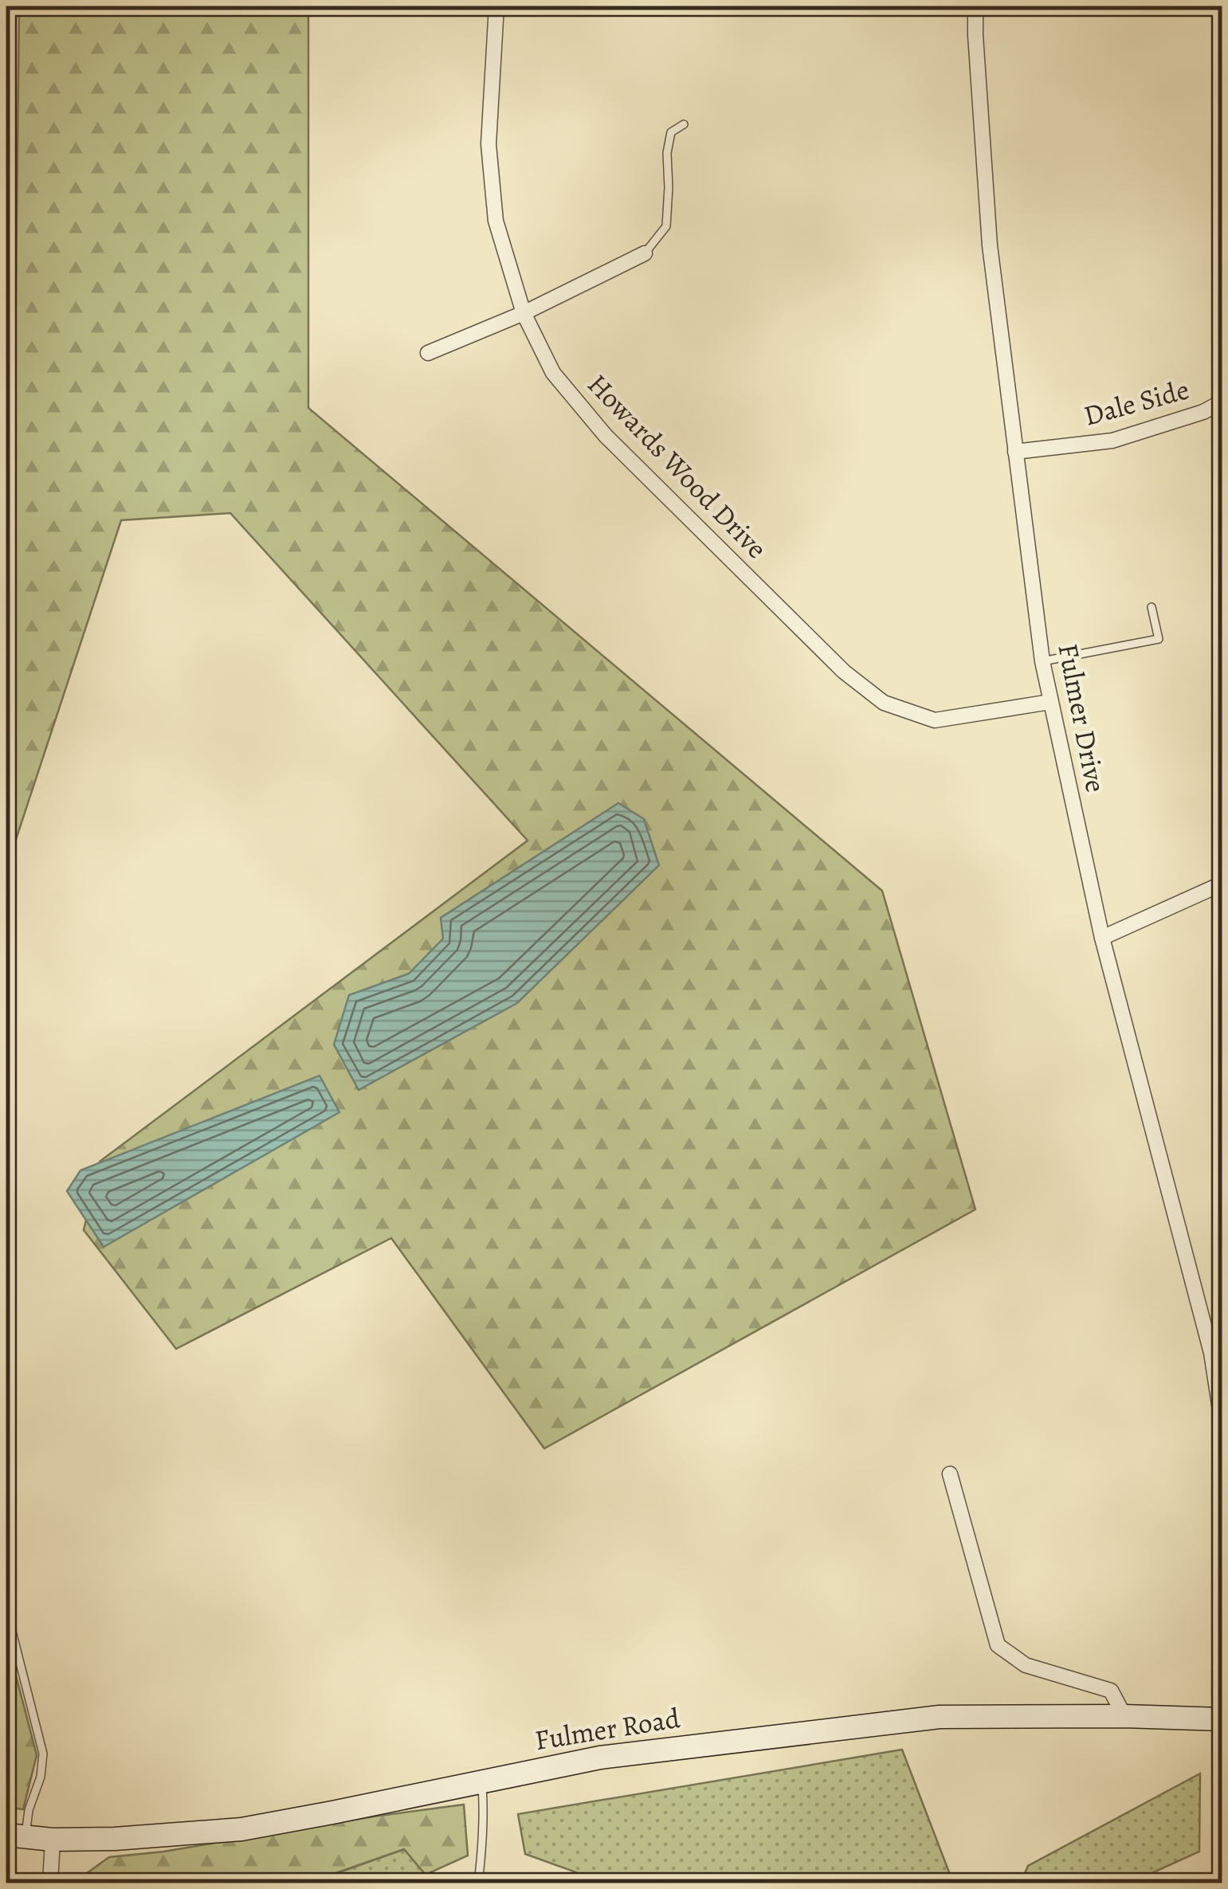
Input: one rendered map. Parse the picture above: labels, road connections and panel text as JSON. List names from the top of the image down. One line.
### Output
{"streets":{"street":["Dale Side","Howards Wood Drive","Fulmer Drive","Fulmer Road"]},"crossings":[["Dale Side","Fulmer Drive"],["Howards Wood Drive","Fulmer Drive"]]}
